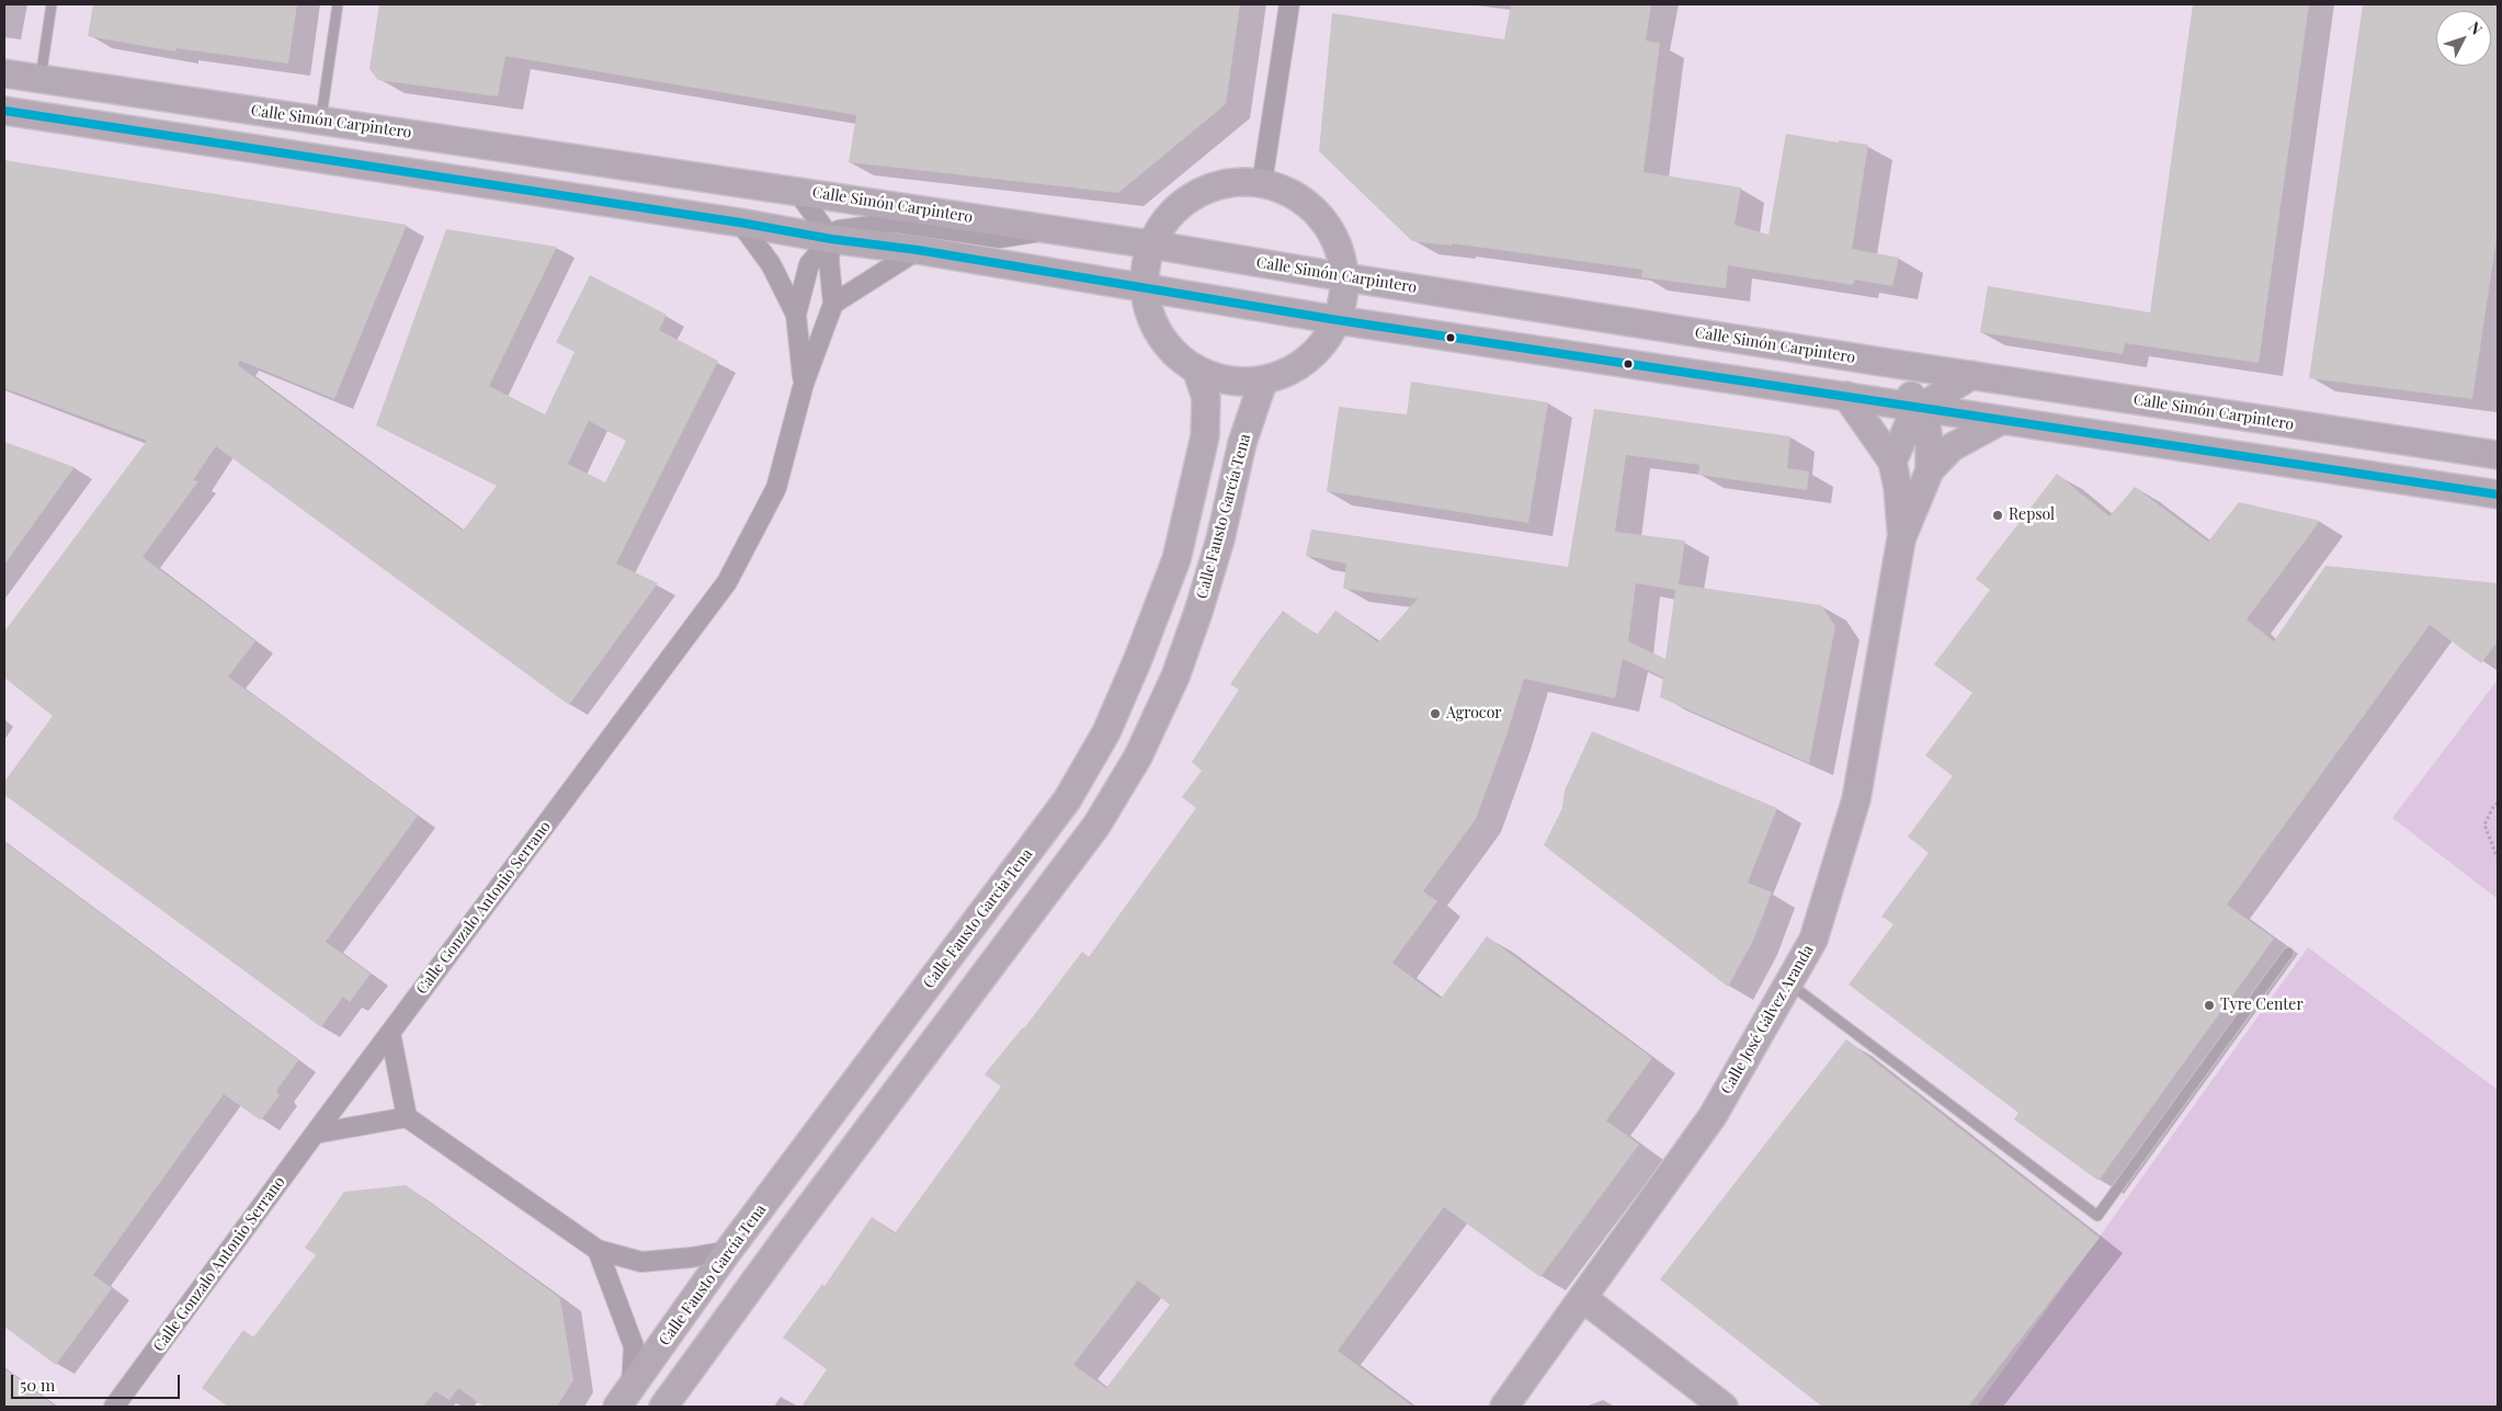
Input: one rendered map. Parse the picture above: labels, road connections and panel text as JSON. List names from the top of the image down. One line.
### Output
{"streets":{"street":["Calle Simón Carpintero","Calle Fausto García Tena","Calle Gonzalo Antonio Serrano","Calle José Gálvez Aranda"]},"crossings":[["Calle Simón Carpintero","Calle Gonzalo Antonio Serrano"]],"places":["Repsol","Agrocor","Tyre Center"],"scale_bar":"50 m","north":"top right"}
